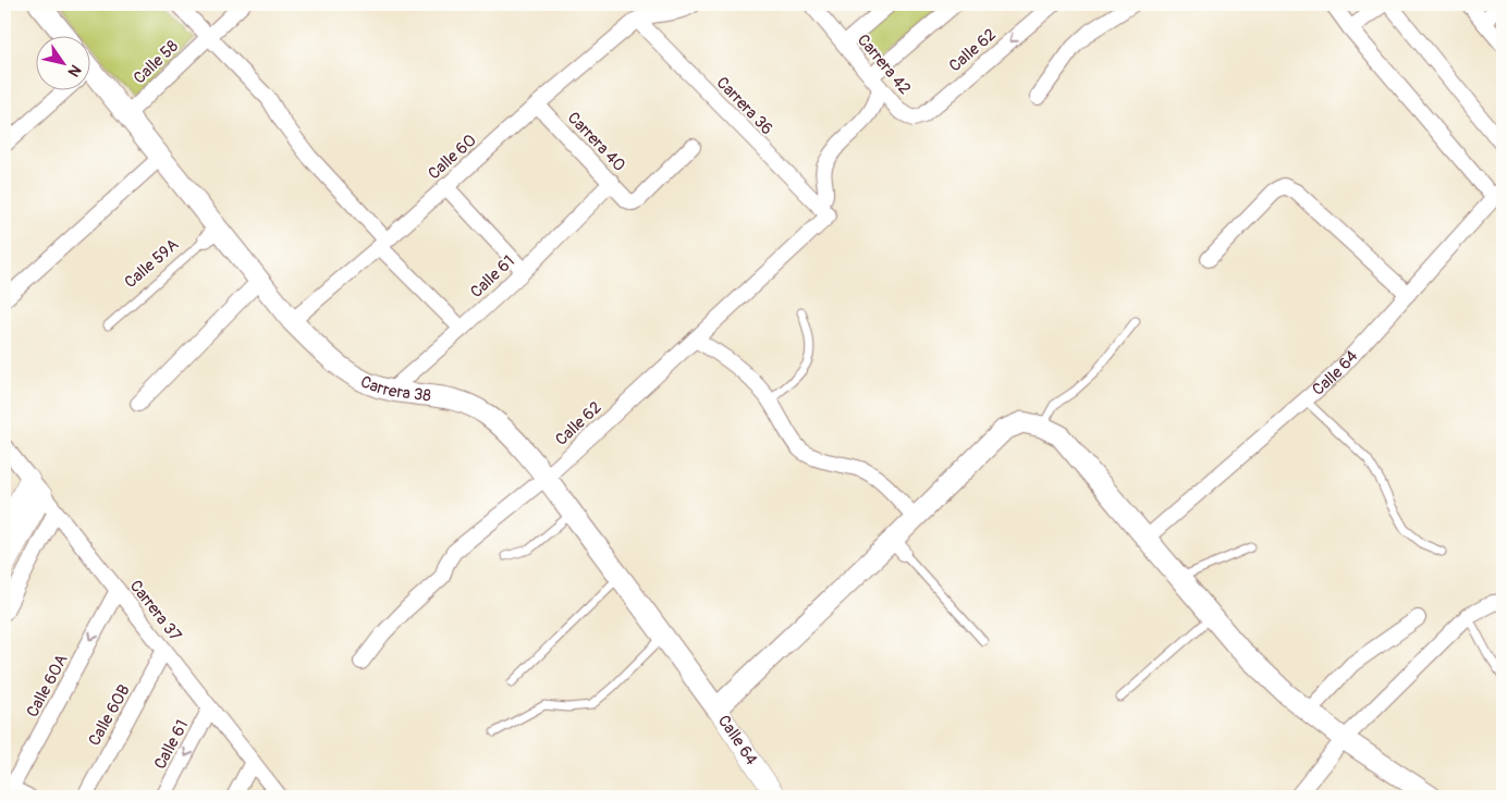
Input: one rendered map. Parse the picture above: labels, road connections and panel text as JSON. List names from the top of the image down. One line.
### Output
{"streets":{"main road":["Carrera 38"],"street":["Calle 62","Calle 58","Carrera 42","Carrera 36","Carrera 40","Calle 60","Calle 61","Calle 64","Carrera 37","Calle 60A","Calle 60B"],"lane":["Calle 59A"]},"crossings":[["Calle 62","Carrera 42"],["Calle 62","Carrera 36"],["Calle 62","Carrera 38"],["Calle 58","Carrera 38"],["Carrera 36","Calle 60"],["Carrera 40","Calle 60"],["Carrera 40","Calle 61"],["Calle 60","Carrera 38"],["Calle 59A","Carrera 38"],["Calle 61","Carrera 38"],["Calle 61","Carrera 37"],["Calle 64","Carrera 38"],["Carrera 37","Calle 60A"],["Carrera 37","Calle 60B"]],"north":"bottom right"}
